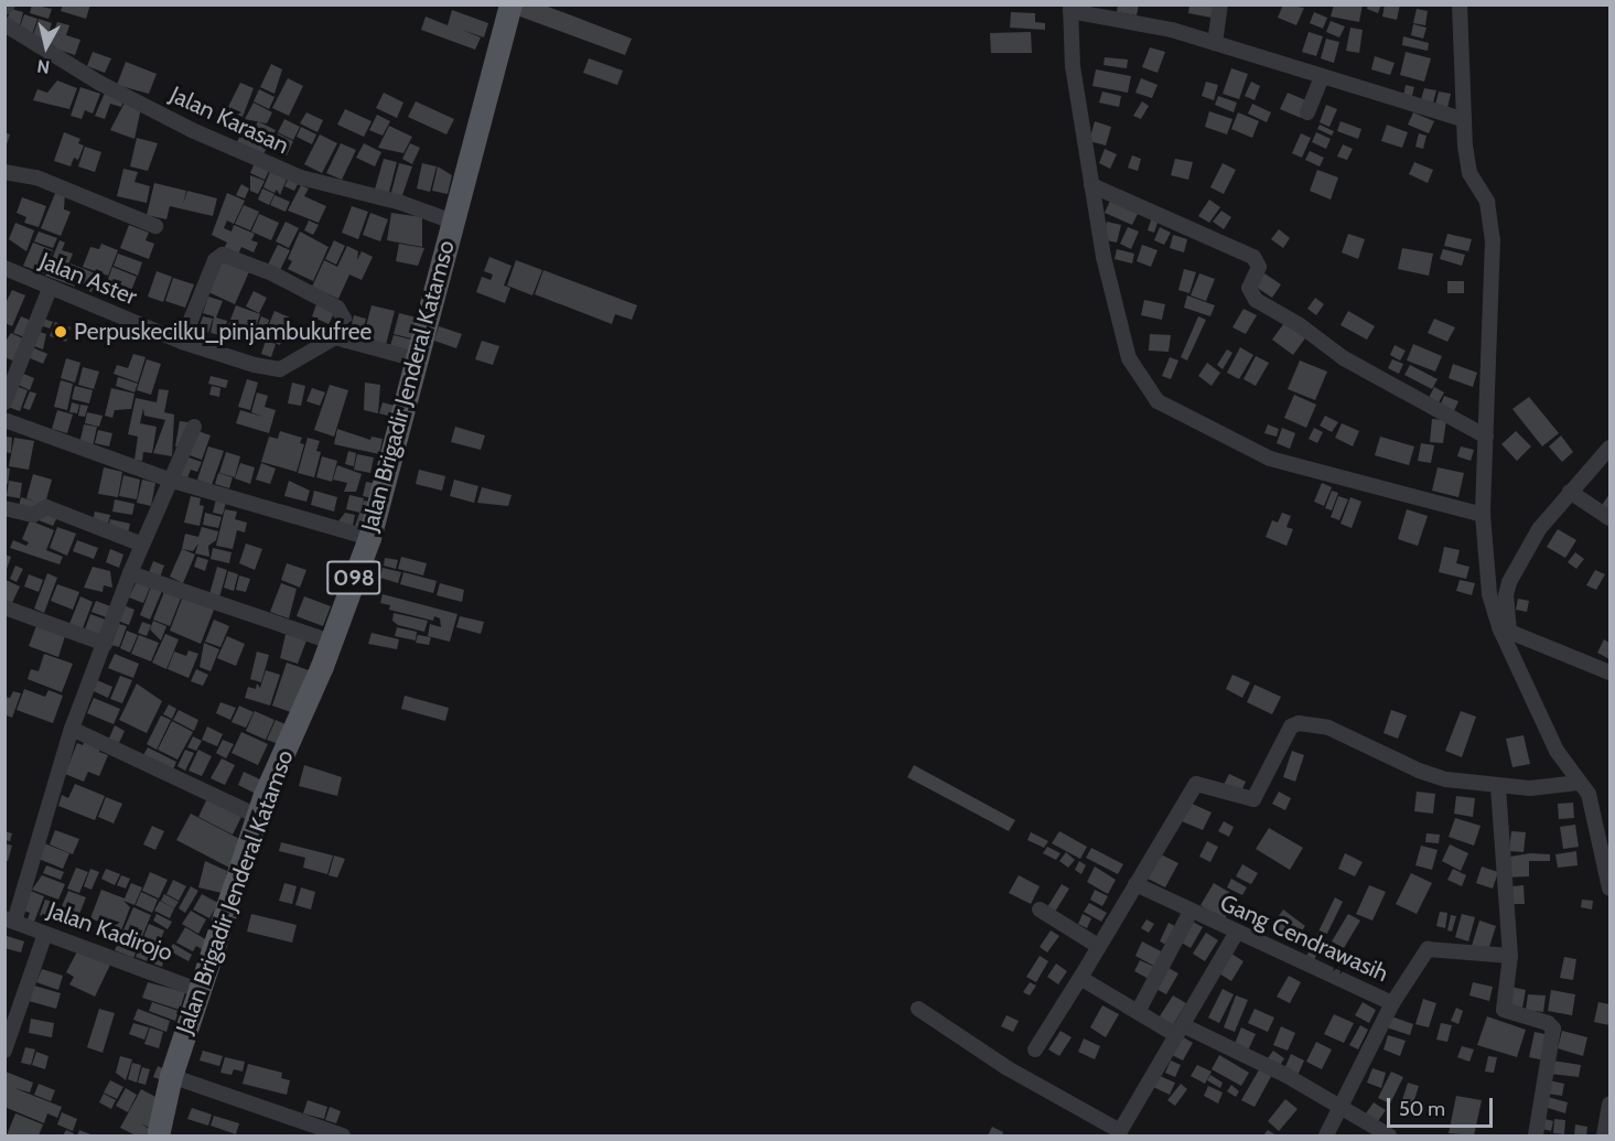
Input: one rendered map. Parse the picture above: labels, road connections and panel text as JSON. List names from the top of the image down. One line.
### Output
{"streets":{"main road":["Jalan Brigadir Jenderal Katamso","098"],"street":["Jalan Karasan","Jalan Aster","Jalan Kadirojo","Gang Cendrawasih"]},"crossings":[["Jalan Karasan","Jalan Brigadir Jenderal Katamso"],["Jalan Aster","Jalan Brigadir Jenderal Katamso"],["Jalan Brigadir Jenderal Katamso","Jalan Kadirojo"]],"places":["Perpuskecilku_pinjambukufree"],"scale_bar":"50 m","north":"bottom"}
